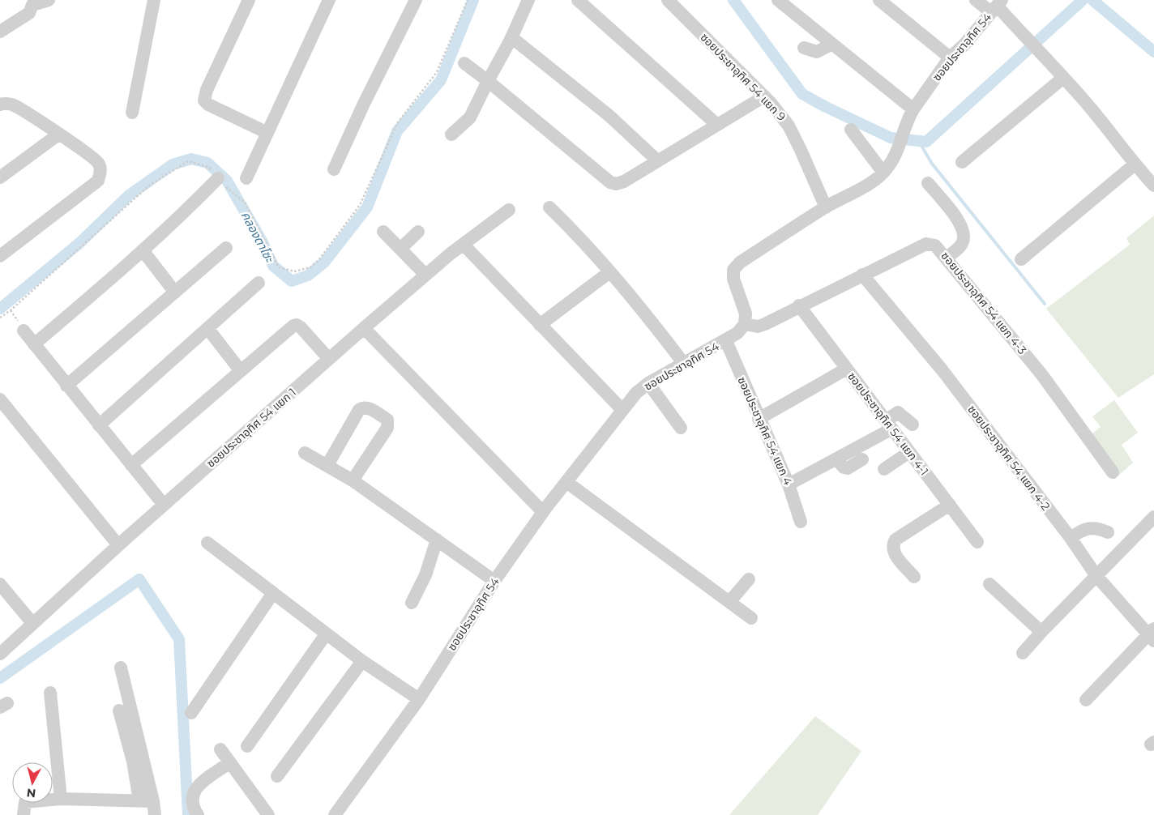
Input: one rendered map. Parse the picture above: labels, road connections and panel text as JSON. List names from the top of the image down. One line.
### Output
{"streets":{"street":["ซอยประชาอุทิศ 54","ซอยประชาอุทิศ 54 แยก 9","ซอยประชาอุทิศ 54 แยก 4-3","ซอยประชาอุทิศ 54 แยก 4-1","ซอยประชาอุทิศ 54 แยก 1","ซอยประชาอุทิศ 54 แยก 4","ซอยประชาอุทิศ 54 แยก 4-2"]},"crossings":[["ซอยประชาอุทิศ 54","ซอยประชาอุทิศ 54 แยก 9"],["ซอยประชาอุทิศ 54","ซอยประชาอุทิศ 54 แยก 4-3"],["ซอยประชาอุทิศ 54","ซอยประชาอุทิศ 54 แยก 4"],["ซอยประชาอุทิศ 54 แยก 4-3","ซอยประชาอุทิศ 54 แยก 4-1"],["ซอยประชาอุทิศ 54 แยก 4-3","ซอยประชาอุทิศ 54 แยก 4-2"]],"water":["คลองตาโซะ"],"north":"bottom"}
